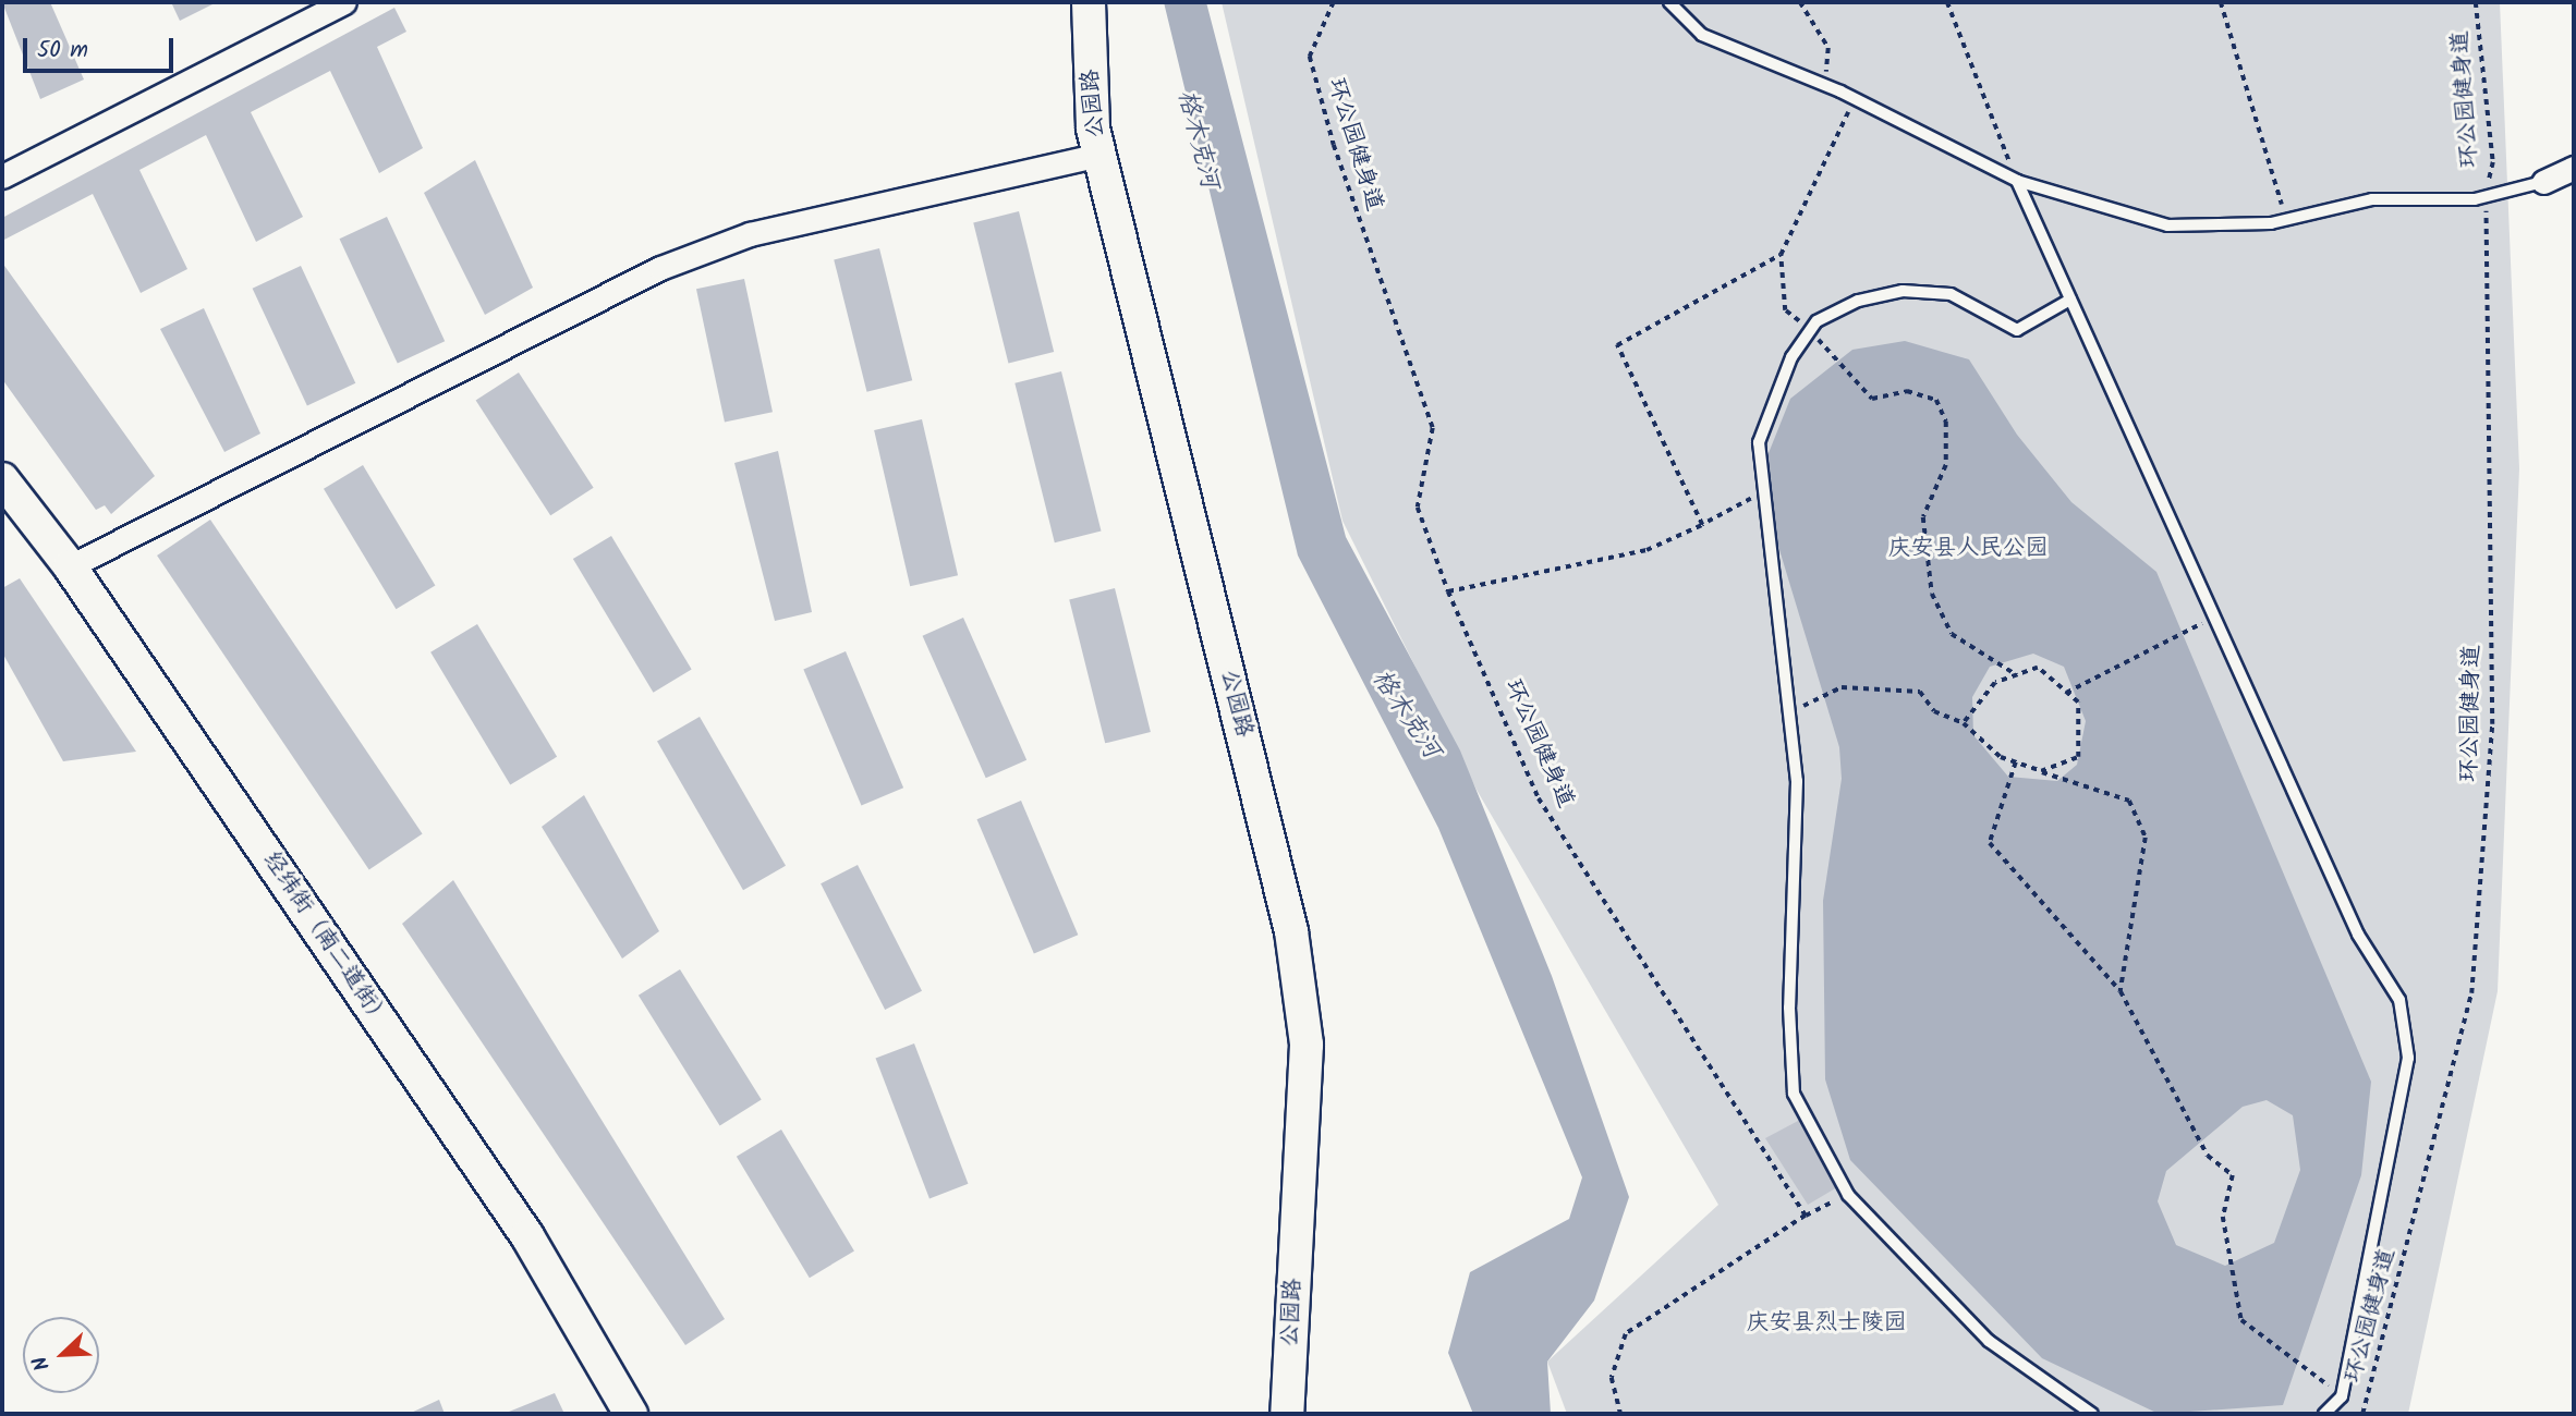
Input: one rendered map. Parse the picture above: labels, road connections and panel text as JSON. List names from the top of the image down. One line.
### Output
{"streets":{"street":["公园路","经纬街（南二道街）"],"path":["环公园健身道"]},"water":["格木克河"],"parks":["庆安县人民公园","庆安县烈士陵园"],"scale_bar":"50 m","north":"bottom left"}
